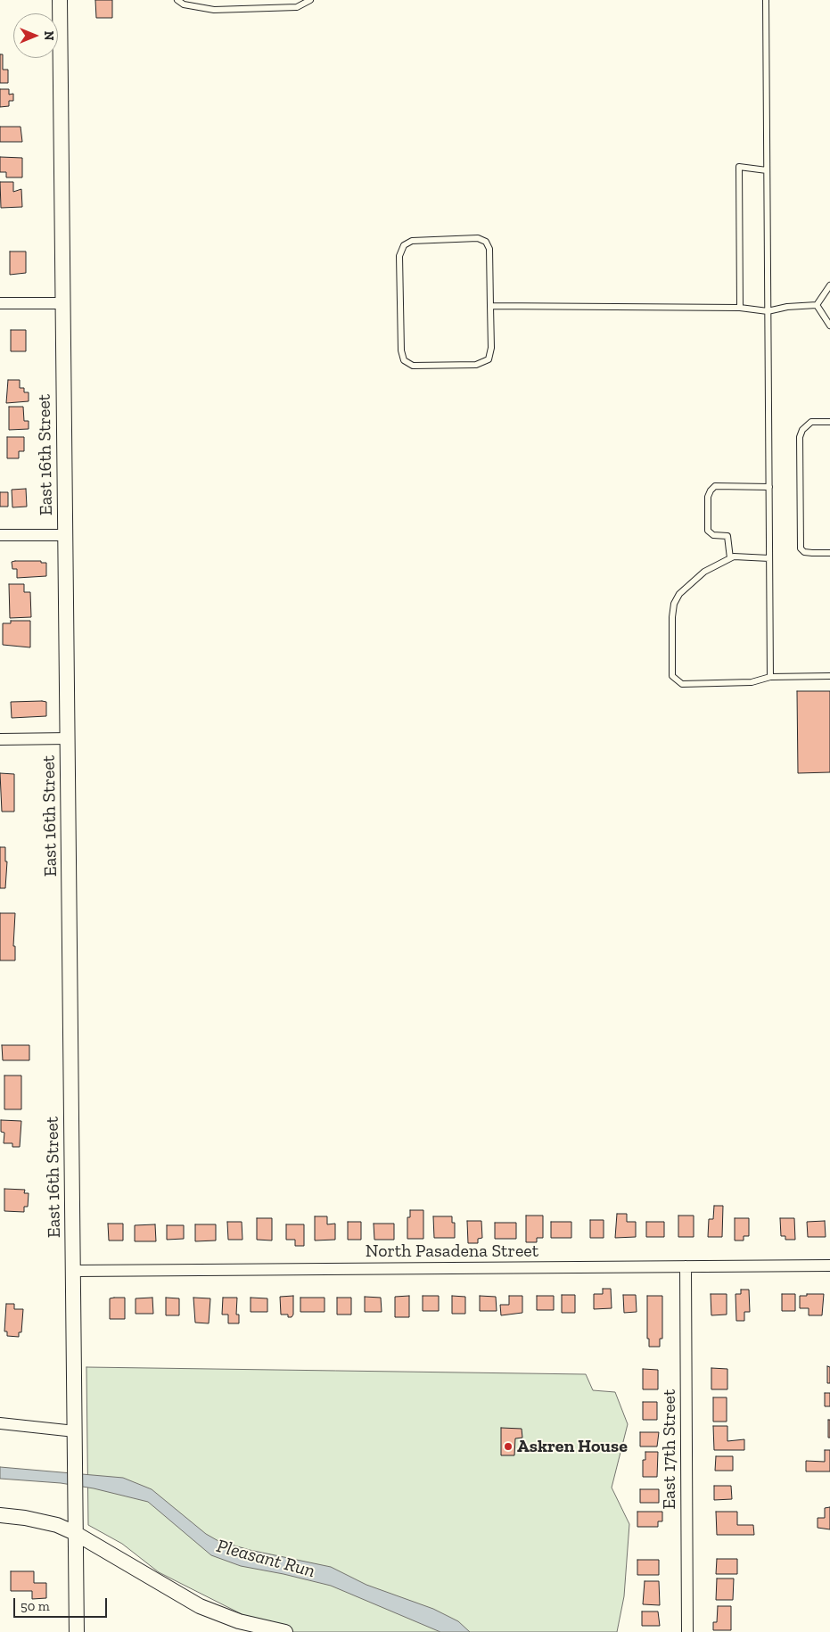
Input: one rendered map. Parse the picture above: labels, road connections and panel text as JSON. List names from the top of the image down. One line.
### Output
{"streets":{"street":["East 16th Street","North Pasadena Street","East 17th Street"]},"crossings":[["East 16th Street","North Pasadena Street"],["North Pasadena Street","East 17th Street"]],"water":["Pleasant Run"],"places":["Askren House"],"scale_bar":"50 m","north":"right"}
